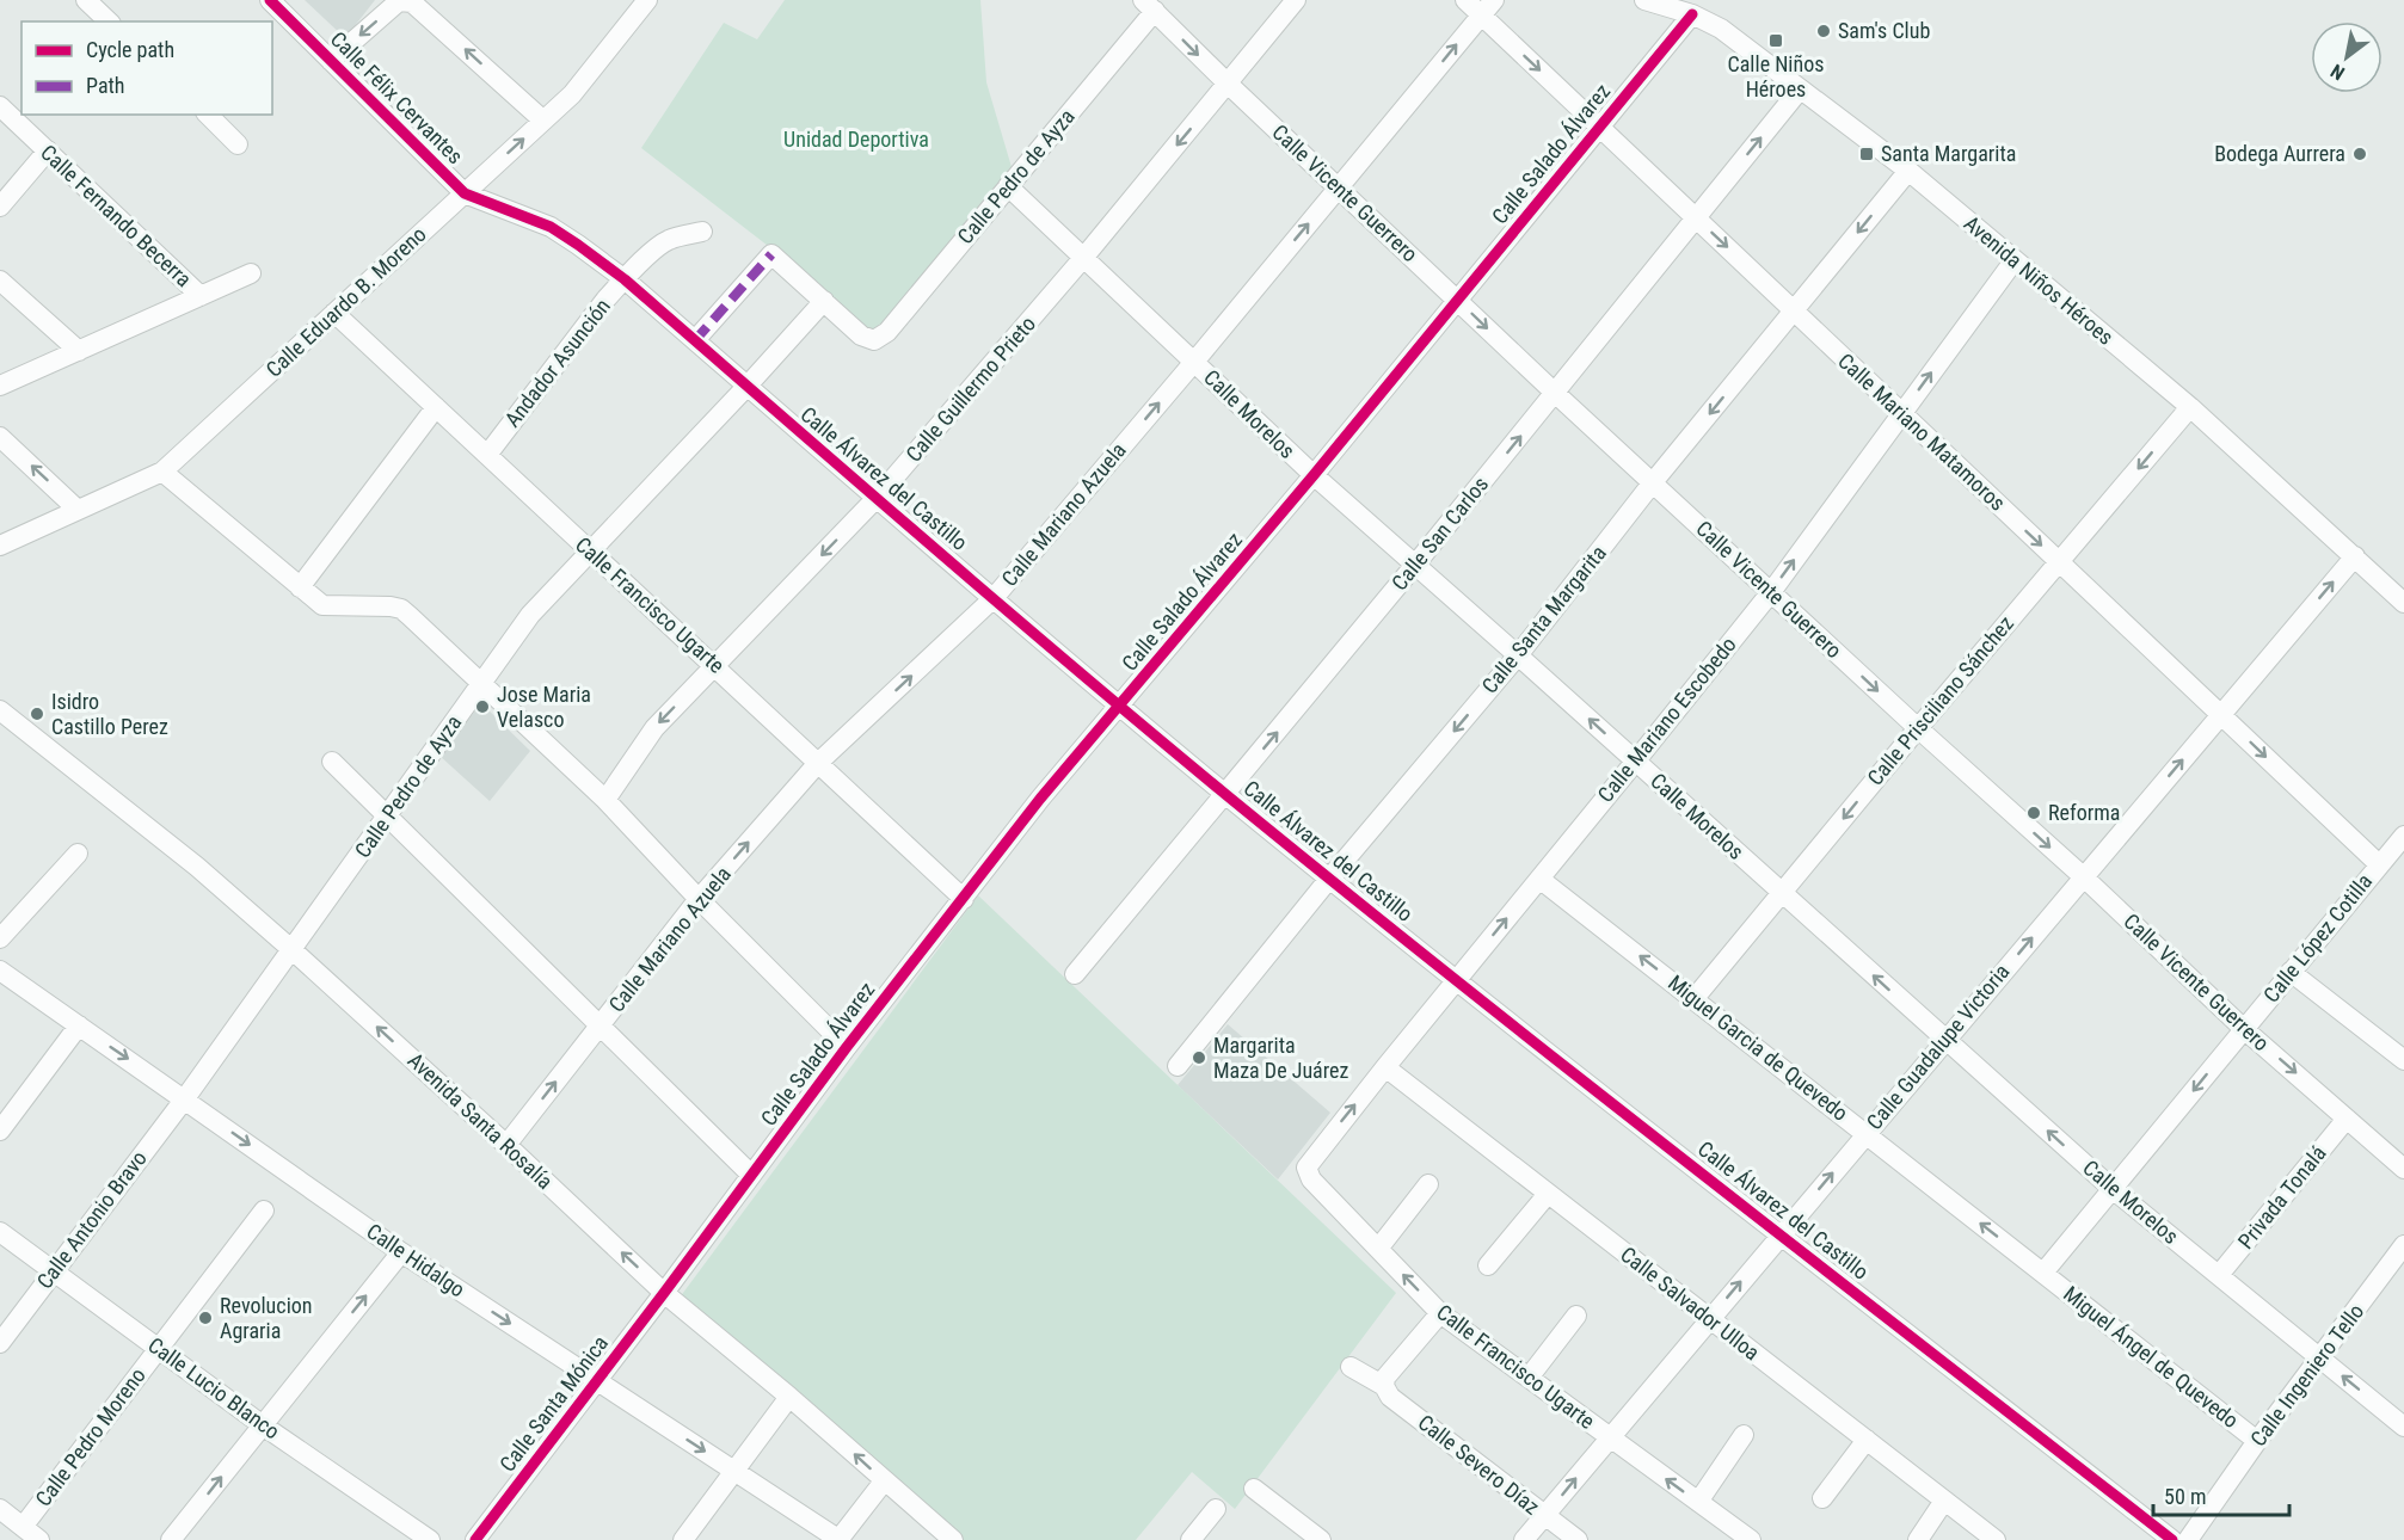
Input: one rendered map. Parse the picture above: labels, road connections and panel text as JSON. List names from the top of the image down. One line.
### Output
{"streets":{"street":["Calle Félix Cervantes","Calle Salado Álvarez","Calle Pedro de Ayza","Calle Vicente Guerrero","Calle Fernando Becerra","Avenida Niños Héroes","Calle Eduardo B. Moreno","Andador Asunción","Calle Guillermo Prieto","Calle Morelos","Calle Mariano Matamoros","Calle Álvarez del Castillo","Calle Mariano Azuela","Calle San Carlos","Calle Francisco Ugarte","Calle Santa Margarita","Calle Prisciliano Sánchez","Calle Mariano Escobedo","Calle López Cotilla","Calle Guadalupe Victoria","Miguel Garcia de Quevedo","Avenida Santa Rosalía","Privada Tonalá","Calle Antonio Bravo","Calle Hidalgo","Calle Salvador Ulloa","Miguel Ángel de Quevedo","Calle Ingeniero Tello","Calle Lucio Blanco","Calle Santa Mónica","Calle Pedro Moreno","Calle Severo Díaz"]},"crossings":[["Calle Félix Cervantes","Calle Eduardo B. Moreno"],["Calle Félix Cervantes","Calle Álvarez del Castillo"],["Calle Salado Álvarez","Calle Vicente Guerrero"],["Calle Salado Álvarez","Avenida Niños Héroes"],["Calle Salado Álvarez","Calle Morelos"],["Calle Salado Álvarez","Calle Mariano Matamoros"],["Calle Salado Álvarez","Calle Álvarez del Castillo"],["Calle Salado Álvarez","Calle Francisco Ugarte"],["Calle Salado Álvarez","Avenida Santa Rosalía"],["Calle Salado Álvarez","Calle Santa Mónica"],["Calle Pedro de Ayza","Calle Vicente Guerrero"],["Calle Pedro de Ayza","Calle Morelos"],["Calle Pedro de Ayza","Calle Álvarez del Castillo"],["Calle Pedro de Ayza","Calle Francisco Ugarte"],["Calle Pedro de Ayza","Avenida Santa Rosalía"],["Calle Pedro de Ayza","Calle Antonio Bravo"],["Calle Pedro de Ayza","Calle Hidalgo"],["Calle Vicente Guerrero","Calle Guillermo Prieto"],["Calle Vicente Guerrero","Calle Mariano Azuela"],["Calle Vicente Guerrero","Calle San Carlos"],["Calle Vicente Guerrero","Calle Santa Margarita"],["Calle Vicente Guerrero","Calle Prisciliano Sánchez"],["Calle Vicente Guerrero","Calle Mariano Escobedo"],["Calle Vicente Guerrero","Calle López Cotilla"],["Calle Vicente Guerrero","Calle Guadalupe Victoria"],["Calle Vicente Guerrero","Privada Tonalá"],["Avenida Niños Héroes","Calle San Carlos"],["Avenida Niños Héroes","Calle Santa Margarita"],["Avenida Niños Héroes","Calle Prisciliano Sánchez"],["Avenida Niños Héroes","Calle Mariano Escobedo"],["Avenida Niños Héroes","Calle Guadalupe Victoria"],["Calle Eduardo B. Moreno","Calle Álvarez del Castillo"],["Calle Eduardo B. Moreno","Calle Francisco Ugarte"],["Andador Asunción","Calle Álvarez del Castillo"],["Andador Asunción","Calle Francisco Ugarte"],["Calle Guillermo Prieto","Calle Morelos"],["Calle Guillermo Prieto","Calle Álvarez del Castillo"],["Calle Guillermo Prieto","Calle Francisco Ugarte"],["Calle Morelos","Calle Mariano Azuela"],["Calle Morelos","Calle San Carlos"],["Calle Morelos","Calle Santa Margarita"],["Calle Morelos","Calle Prisciliano Sánchez"],["Calle Morelos","Calle Mariano Escobedo"],["Calle Morelos","Calle López Cotilla"],["Calle Morelos","Calle Guadalupe Victoria"],["Calle Morelos","Privada Tonalá"],["Calle Morelos","Calle Ingeniero Tello"],["Calle Mariano Matamoros","Calle Mariano Azuela"],["Calle Mariano Matamoros","Calle San Carlos"],["Calle Mariano Matamoros","Calle Santa Margarita"],["Calle Mariano Matamoros","Calle Prisciliano Sánchez"],["Calle Mariano Matamoros","Calle Mariano Escobedo"],["Calle Mariano Matamoros","Calle López Cotilla"],["Calle Mariano Matamoros","Calle Guadalupe Victoria"],["Calle Álvarez del Castillo","Calle Mariano Azuela"],["Calle Álvarez del Castillo","Calle San Carlos"],["Calle Álvarez del Castillo","Calle Santa Margarita"],["Calle Álvarez del Castillo","Calle Mariano Escobedo"],["Calle Álvarez del Castillo","Calle Guadalupe Victoria"],["Calle Mariano Azuela","Calle Francisco Ugarte"],["Calle Mariano Azuela","Avenida Santa Rosalía"],["Calle Francisco Ugarte","Calle Mariano Escobedo"],["Calle Francisco Ugarte","Calle Guadalupe Victoria"],["Calle Prisciliano Sánchez","Miguel Garcia de Quevedo"],["Calle Mariano Escobedo","Miguel Garcia de Quevedo"],["Calle Mariano Escobedo","Calle Salvador Ulloa"],["Calle López Cotilla","Miguel Garcia de Quevedo"],["Calle López Cotilla","Miguel Ángel de Quevedo"],["Calle Guadalupe Victoria","Miguel Garcia de Quevedo"],["Calle Guadalupe Victoria","Calle Salvador Ulloa"],["Calle Guadalupe Victoria","Calle Severo Díaz"],["Miguel Garcia de Quevedo","Miguel Ángel de Quevedo"],["Avenida Santa Rosalía","Calle Santa Mónica"],["Calle Antonio Bravo","Calle Hidalgo"],["Calle Antonio Bravo","Calle Lucio Blanco"],["Calle Hidalgo","Calle Santa Mónica"],["Miguel Ángel de Quevedo","Calle Ingeniero Tello"],["Calle Lucio Blanco","Calle Pedro Moreno"]],"one_way":["Calle Vicente Guerrero","Calle Guillermo Prieto","Calle Morelos","Calle Mariano Matamoros","Calle Mariano Azuela","Calle San Carlos","Calle Santa Margarita","Calle Prisciliano Sánchez","Calle Mariano Escobedo","Calle López Cotilla","Calle Guadalupe Victoria","Miguel Garcia de Quevedo","Calle Hidalgo"],"parks":["Unidad Deportiva"],"places":{"other":["Sam's Club","Bodega Aurrera","Jose Maria Velasco","Isidro Castillo Perez","Reforma","Margarita Maza De Juárez","Revolucion Agraria"],"transit":["Calle Niños Héroes","Santa Margarita"]},"legend":["Cycle path","Path"],"scale_bar":"50 m","north":"bottom left"}
